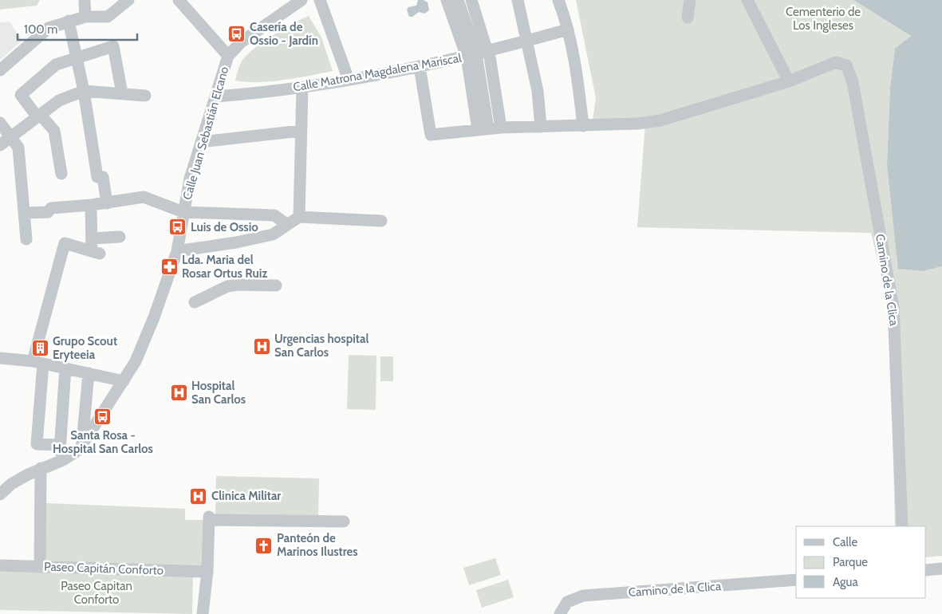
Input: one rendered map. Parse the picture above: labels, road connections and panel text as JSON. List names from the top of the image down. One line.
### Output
{"streets":{"street":["Calle Matrona Magdalena Mariscal","Calle Juan Sebastián Elcano","Camino de la Clica","Paseo Capitán Conforto"]},"crossings":[["Calle Matrona Magdalena Mariscal","Calle Juan Sebastián Elcano"],["Calle Matrona Magdalena Mariscal","Camino de la Clica"]],"parks":["Cementerio de Los Ingleses","Paseo Capitan Conforto"],"places":{"bus stop":["Casería de Ossio - Jardín","Luis de Ossio","Santa Rosa - Hospital San Carlos"],"pharmacy":["Lda. Maria del Rosar Ortus Ruiz"],"hospital":["Urgencias hospital San Carlos","Hospital San Carlos","Clinica Militar"],"building":["Grupo Scout Eryteeia"],"church":["Panteón de Marinos Ilustres"]},"legend":["Calle","Parque","Agua"],"scale_bar":"100 m"}
